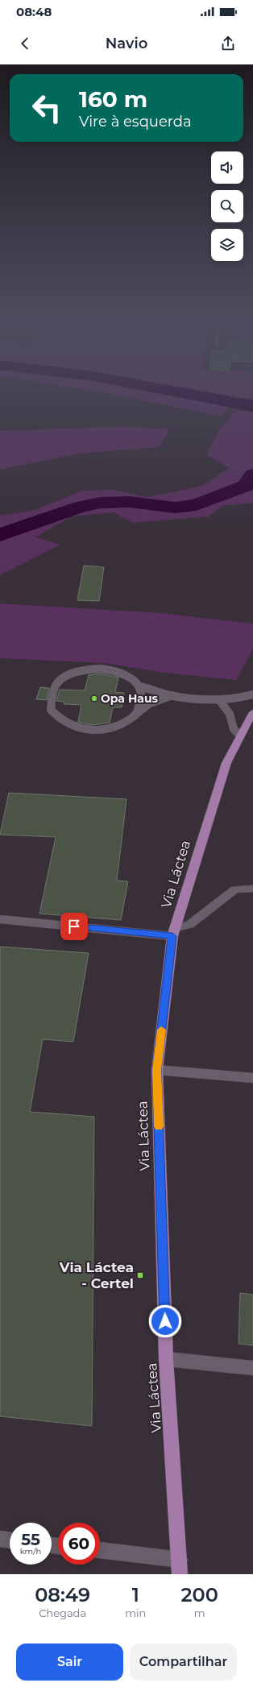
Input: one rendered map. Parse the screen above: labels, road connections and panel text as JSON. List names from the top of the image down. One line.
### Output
{"streets":{"main road":["Via Láctea"]},"places":{"other":["Opa Haus"],"transit":["Via Láctea - Certel"]},"page":{"status":"08:48","header":"Navio","turn":["160 m","Vire à esquerda"],"speed":"55 km/h","limit":"60","eta":["08:49","Chegada","1","min","200","m"],"buttons":["Sair","Compartilhar"]}}
